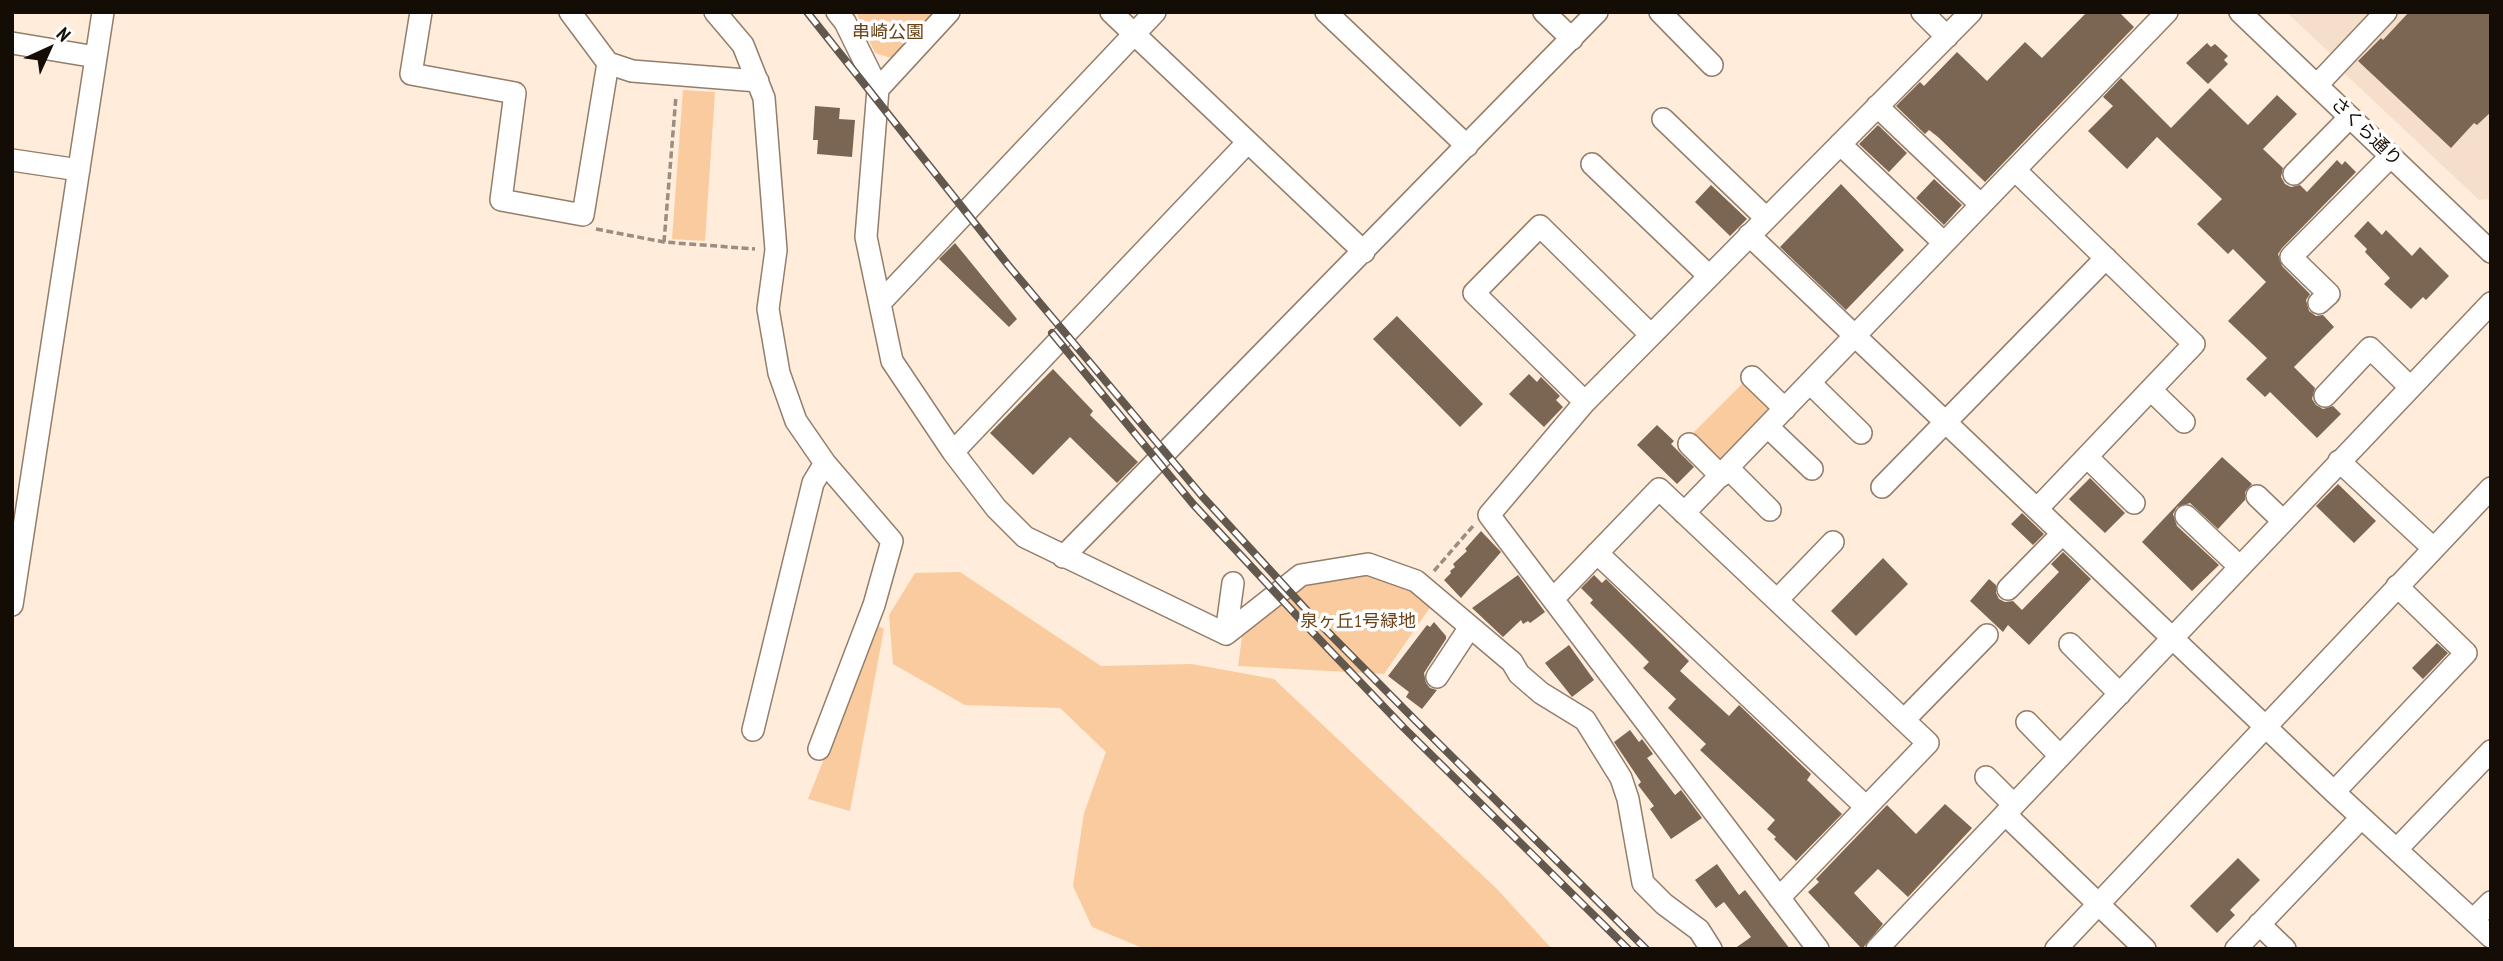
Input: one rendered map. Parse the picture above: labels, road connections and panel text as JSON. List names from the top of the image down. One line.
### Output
{"streets":{"street":["さくら通り"]},"parks":["串崎公園","泉ヶ丘1号緑地"],"north":"top right"}
